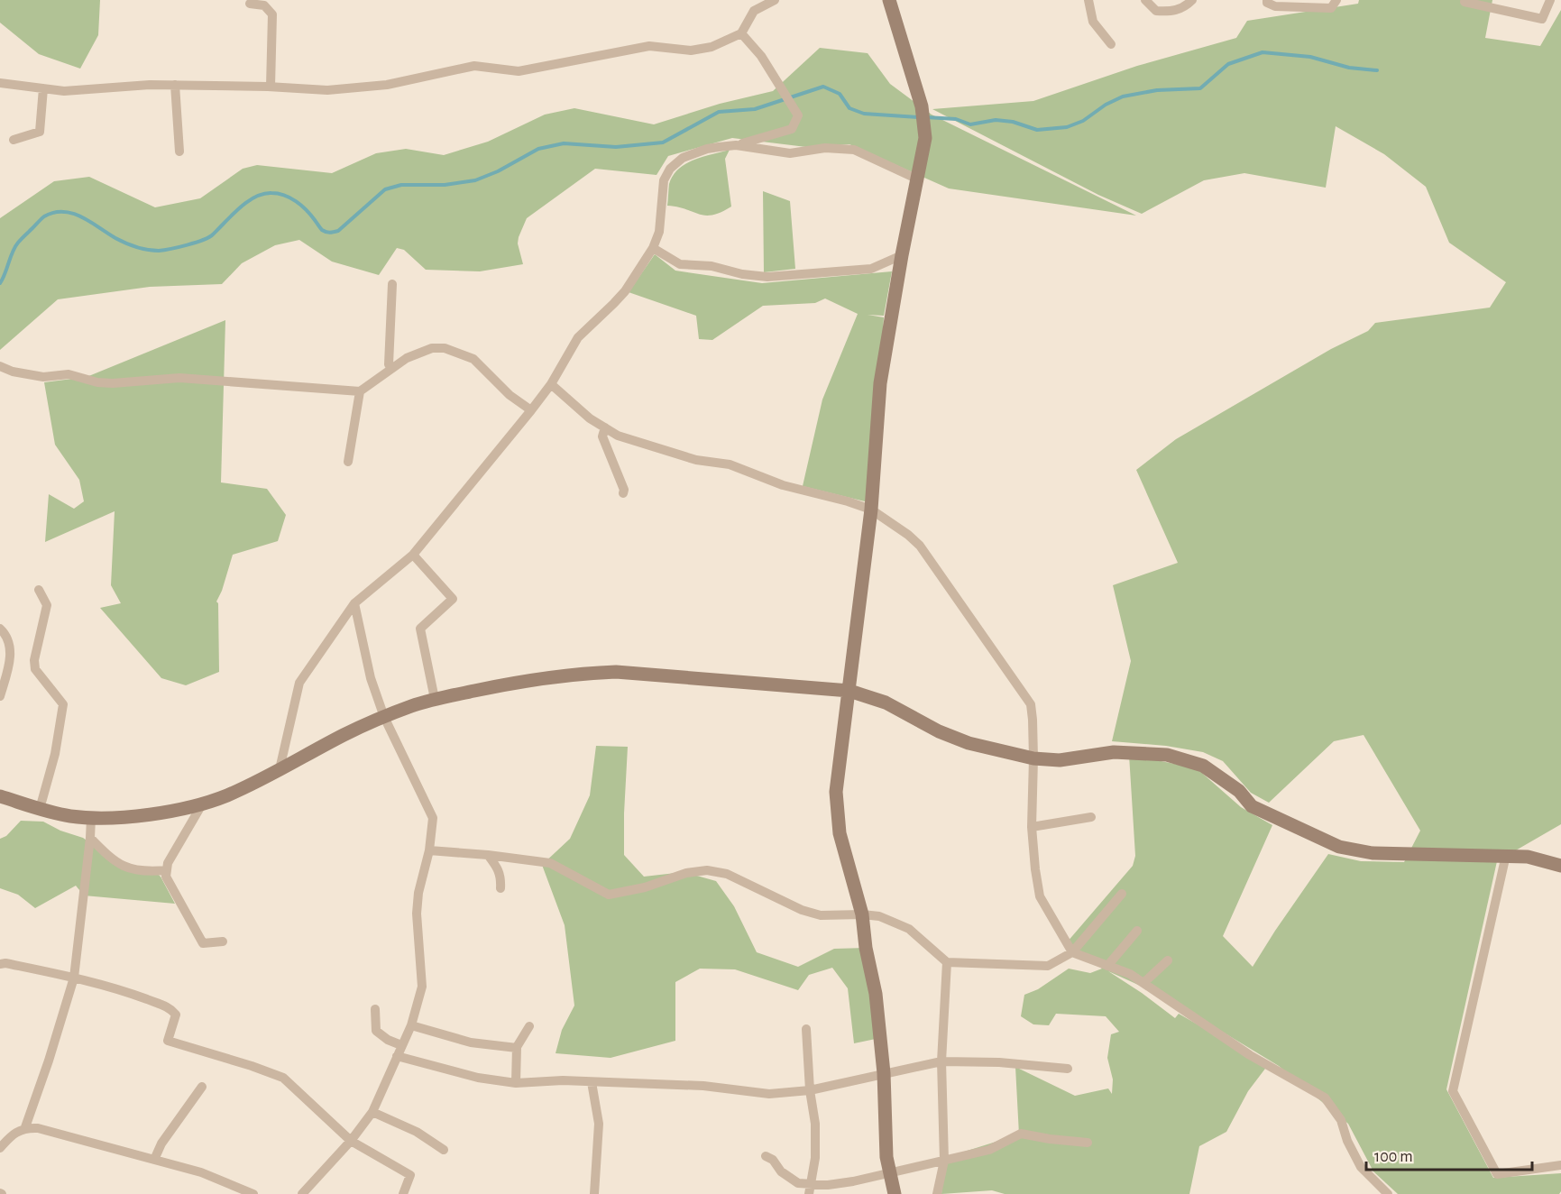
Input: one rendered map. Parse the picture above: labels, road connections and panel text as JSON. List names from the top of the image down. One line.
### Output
{"scale_bar":"100 m"}
